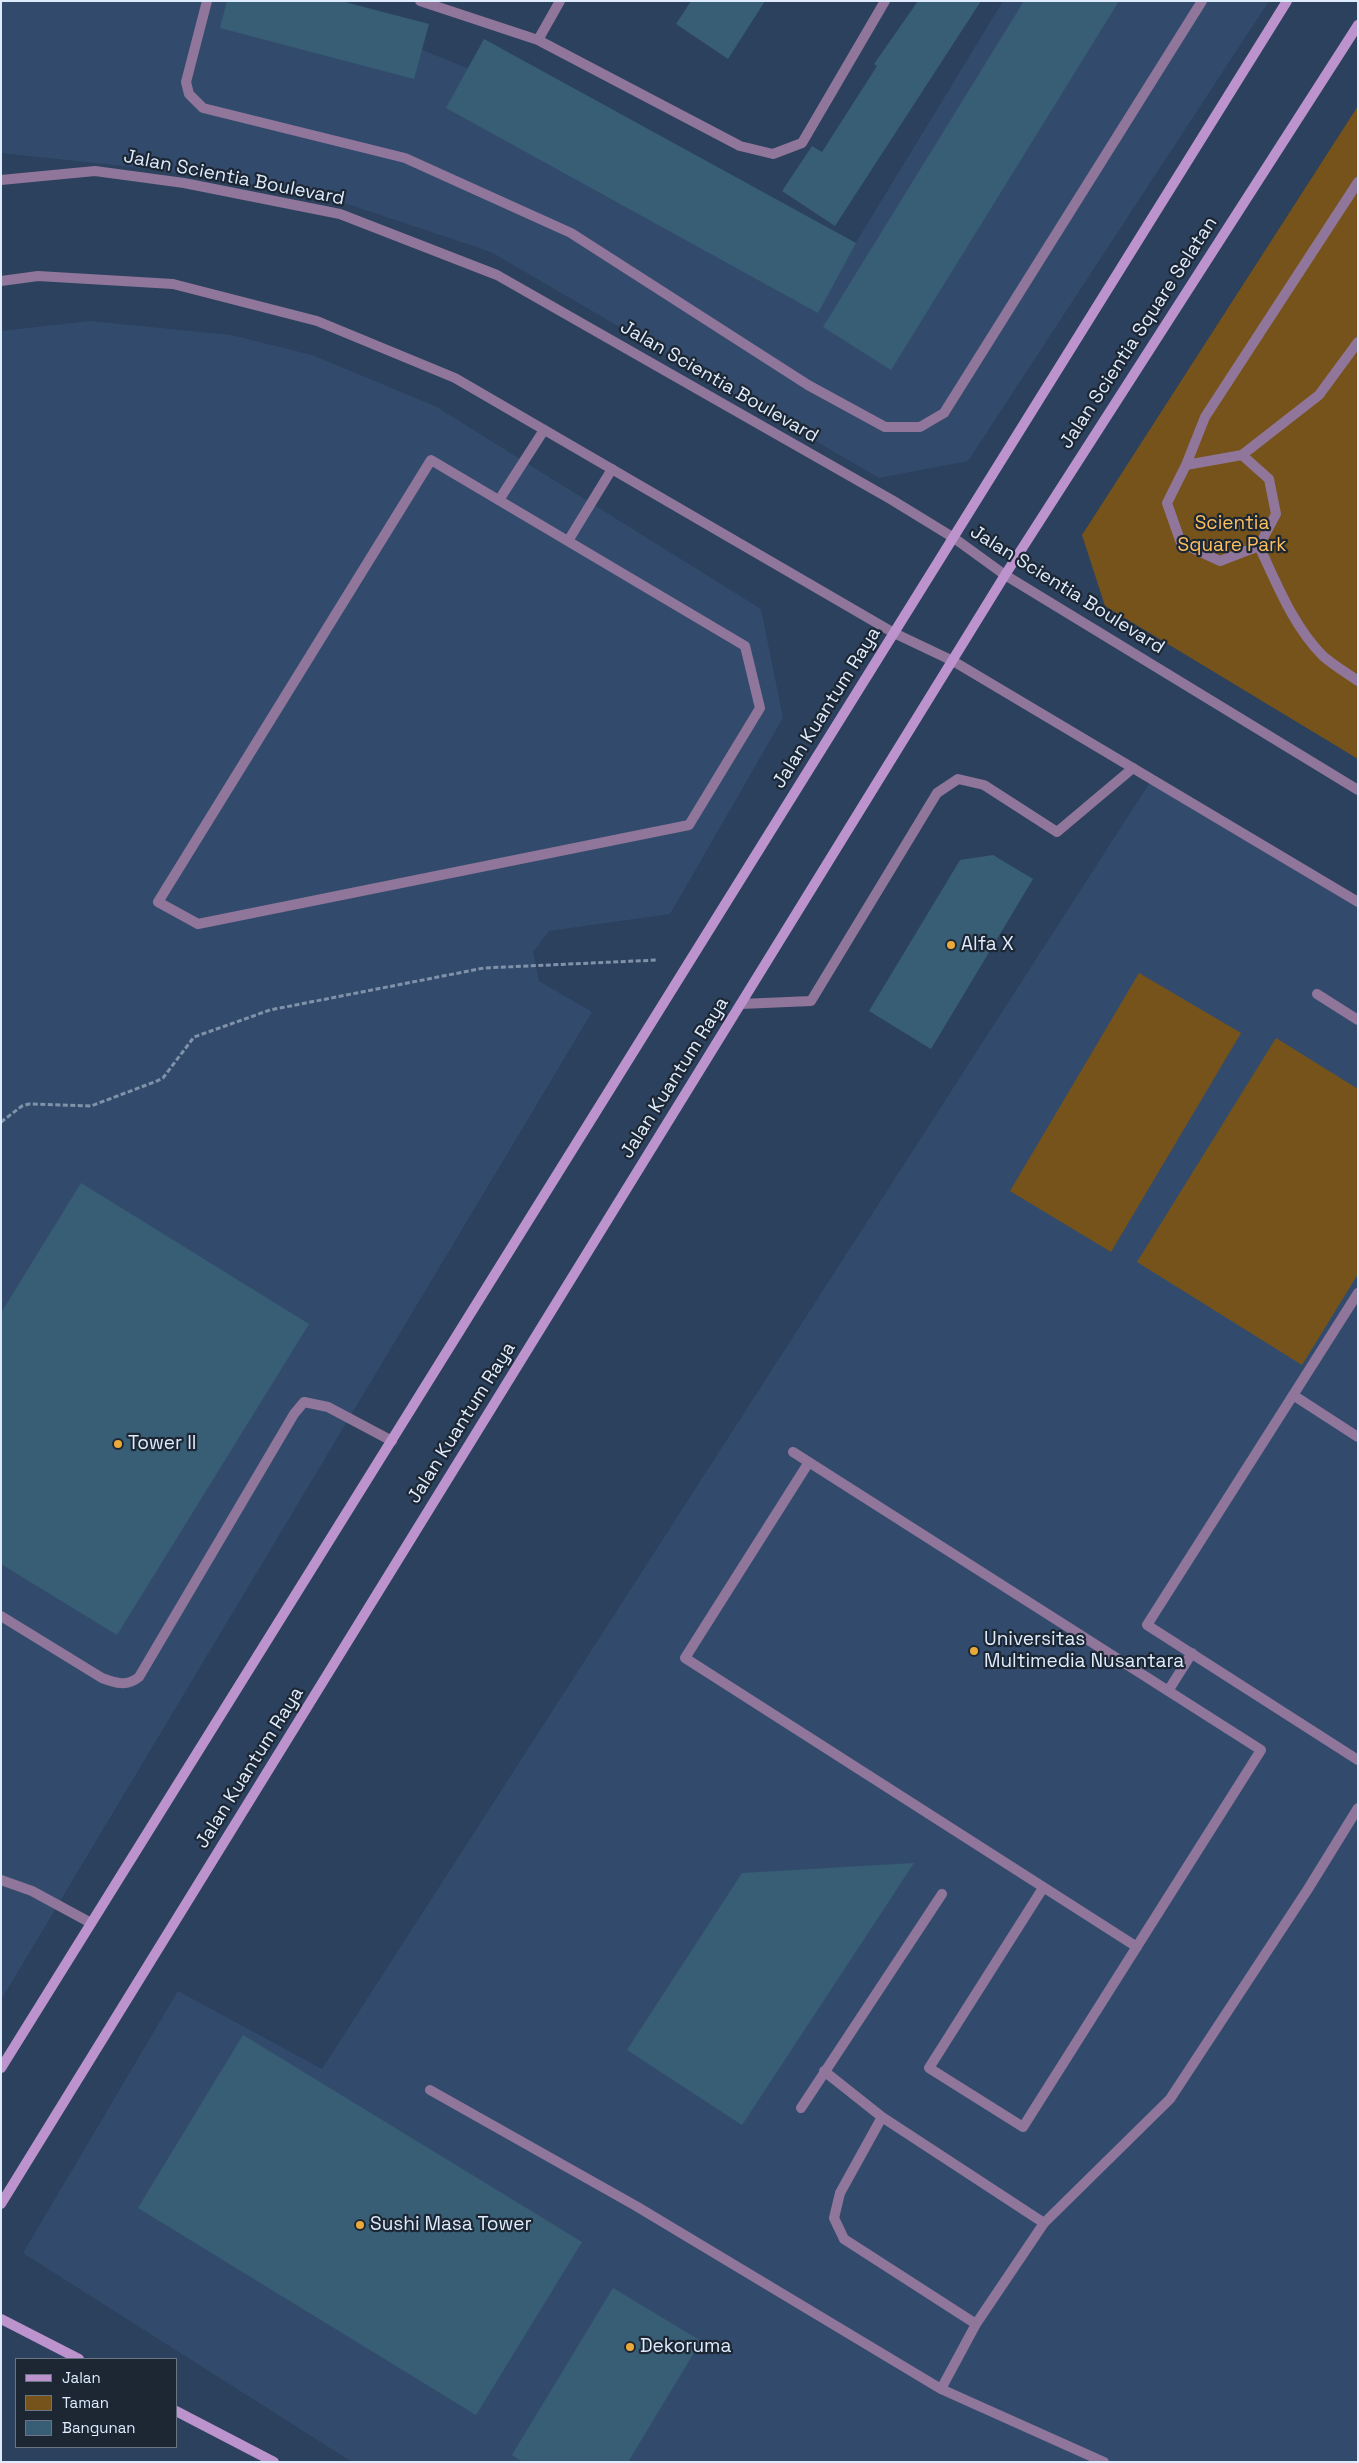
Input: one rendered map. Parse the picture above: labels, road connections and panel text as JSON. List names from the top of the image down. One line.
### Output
{"streets":{"street":["Jalan Scientia Boulevard","Jalan Scientia Square Selatan","Jalan Kuantum Raya"]},"crossings":[["Jalan Scientia Boulevard","Jalan Scientia Square Selatan"],["Jalan Scientia Boulevard","Jalan Kuantum Raya"],["Jalan Scientia Square Selatan","Jalan Kuantum Raya"]],"parks":["Scientia Square Park"],"places":["Alfa X","Tower II","Universitas Multimedia Nusantara","Sushi Masa Tower","Dekoruma"],"legend":["Jalan","Taman","Bangunan"]}
